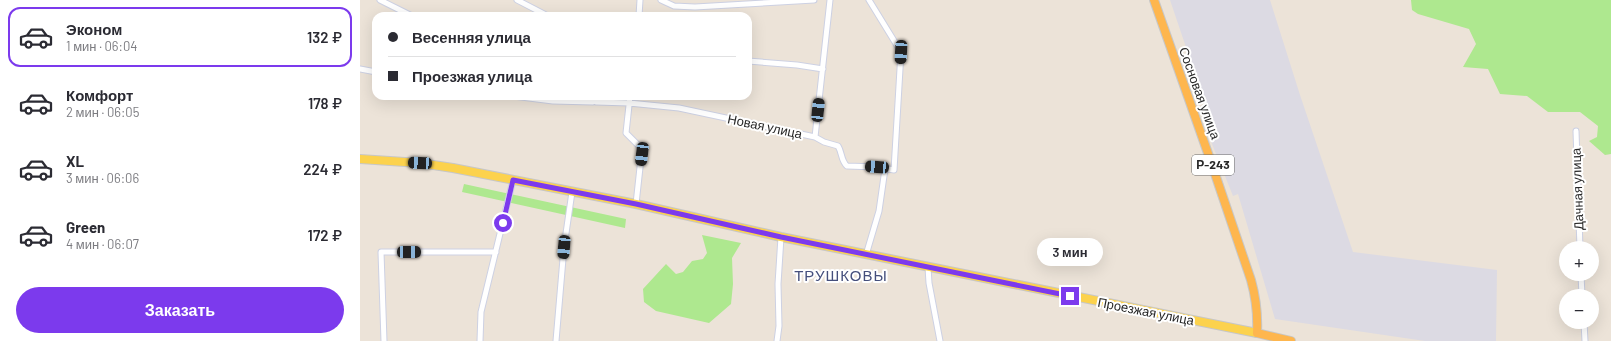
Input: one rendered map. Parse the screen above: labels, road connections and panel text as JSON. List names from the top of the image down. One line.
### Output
{"streets":{"highway":["Сосновая улица","Р-243"],"main road":["Проезжая улица"],"street":["Новая улица","Дачная улица"]},"crossings":[["Сосновая улица","Проезжая улица"]],"districts":["ТРУШКОВЫ"],"page":{"list":[{"name":"Эконом","note":"1 мин · 06:04","value":"132 ₽"},{"name":"Комфорт","note":"2 мин · 06:05","value":"178 ₽"},{"name":"XL","note":"3 мин · 06:06","value":"224 ₽"},{"name":"Green","note":"4 мин · 06:07","value":"172 ₽"}],"banner":["Весенняя улица","Проезжая улица"],"bubble":"3 мин","map_buttons":["+","−"],"buttons":"Заказать"}}
